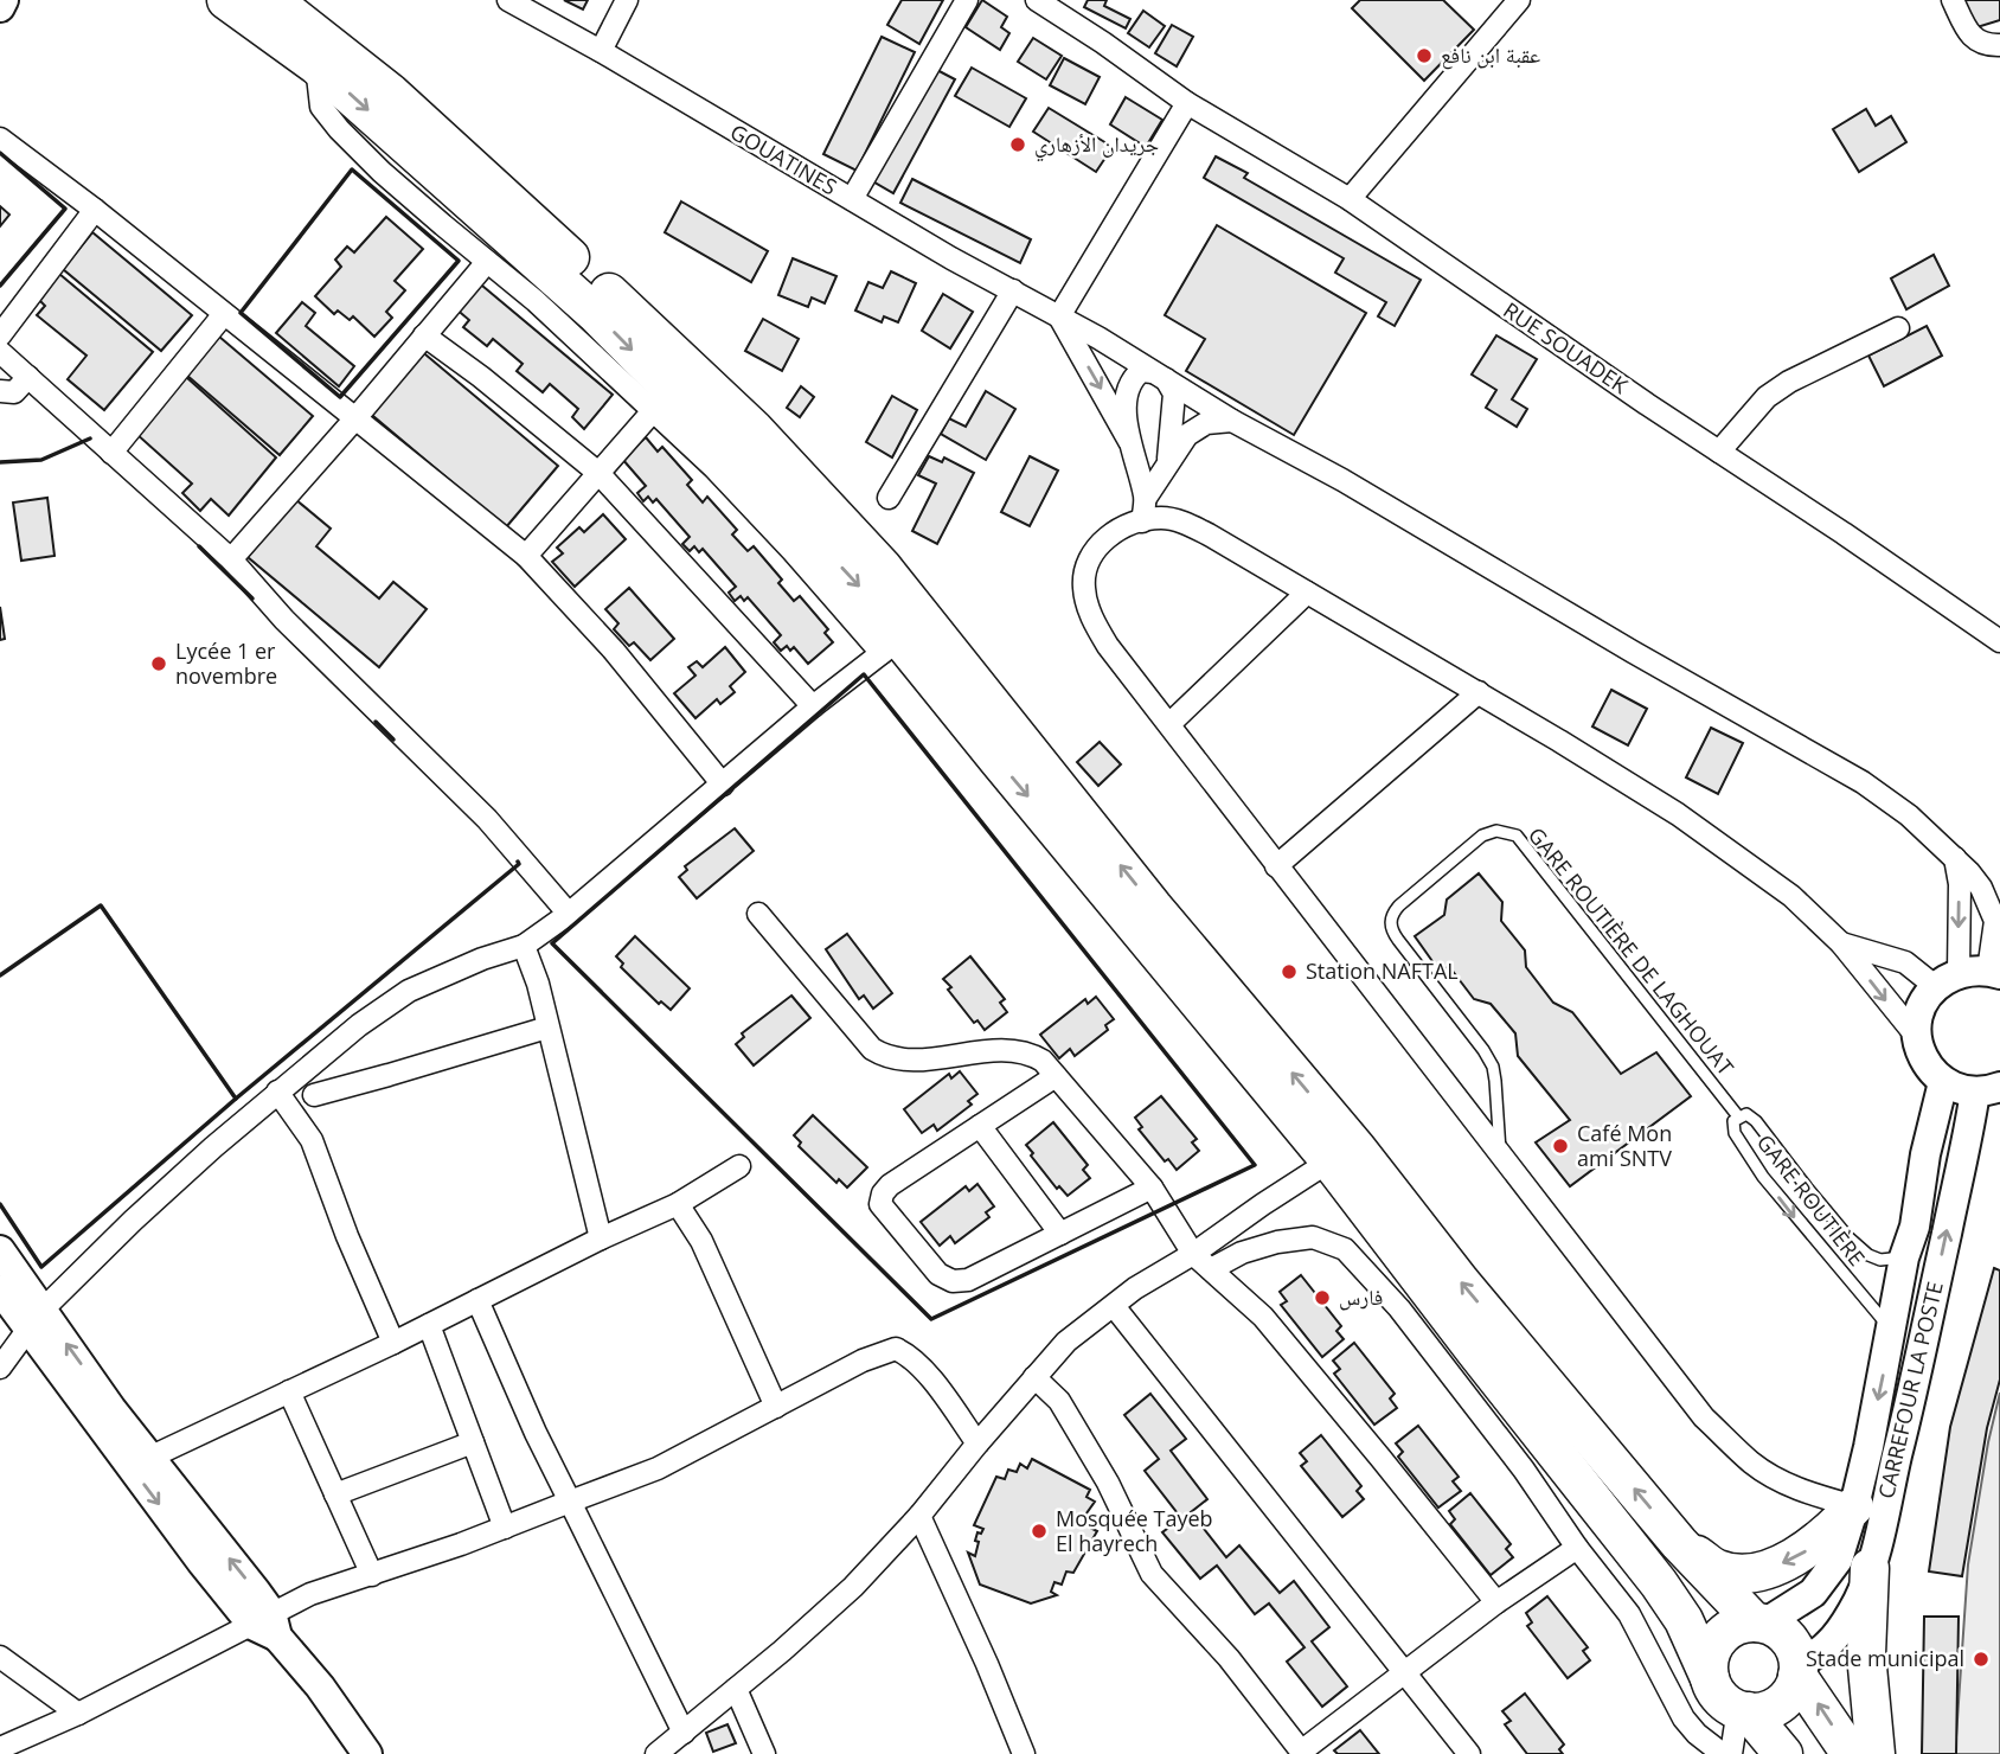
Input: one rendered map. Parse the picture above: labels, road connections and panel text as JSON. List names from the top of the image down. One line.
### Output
{"streets":{"highway":["CARREFOUR LA POSTE"],"street":["GOUATINES","RUE SOUADEK"],"lane":["GARE ROUTIÈRE DE LAGHOUAT","GARE ROUTIÈRE"]},"crossings":[["GARE ROUTIÈRE DE LAGHOUAT","GARE ROUTIÈRE"],["GARE ROUTIÈRE","CARREFOUR LA POSTE"]],"places":["عقبة ابن نافع","جريدان الأزهاري","Lycée 1 er novembre","Station NAFTAL","Café Mon ami SNTV","فارس","Mosquée Tayeb El hayrech","Stade municipal"]}
